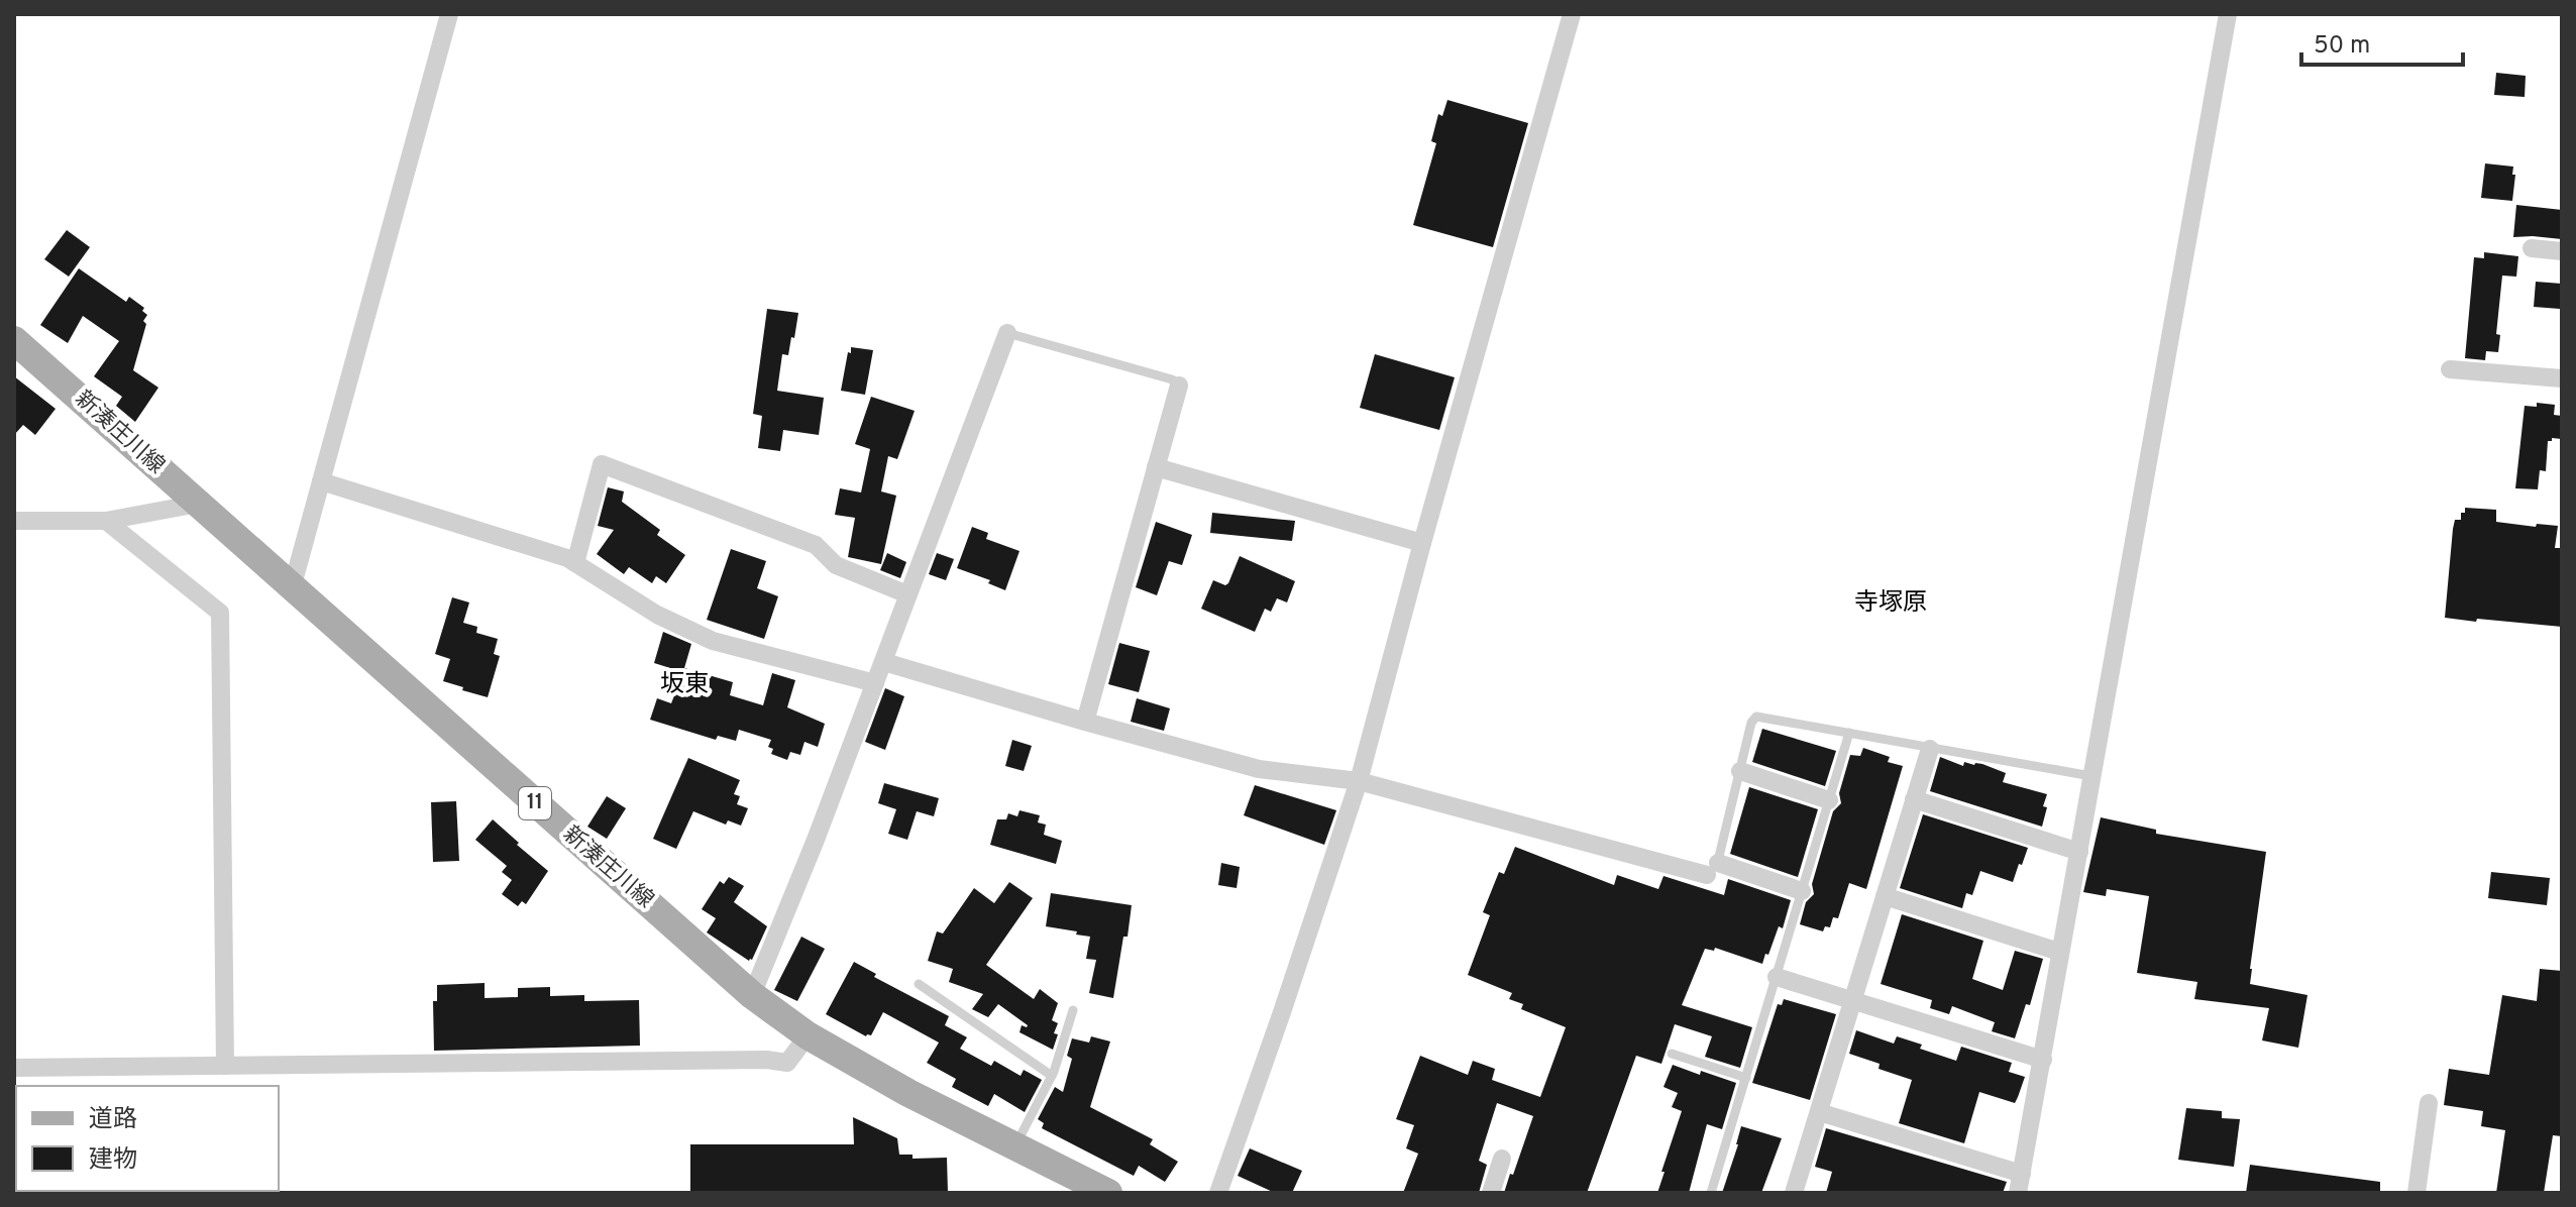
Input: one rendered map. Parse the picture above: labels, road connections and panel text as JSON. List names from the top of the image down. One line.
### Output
{"streets":{"main road":["新湊庄川線","11"]},"districts":["寺塚原","坂東"],"legend":["道路","建物"],"scale_bar":"50 m"}
